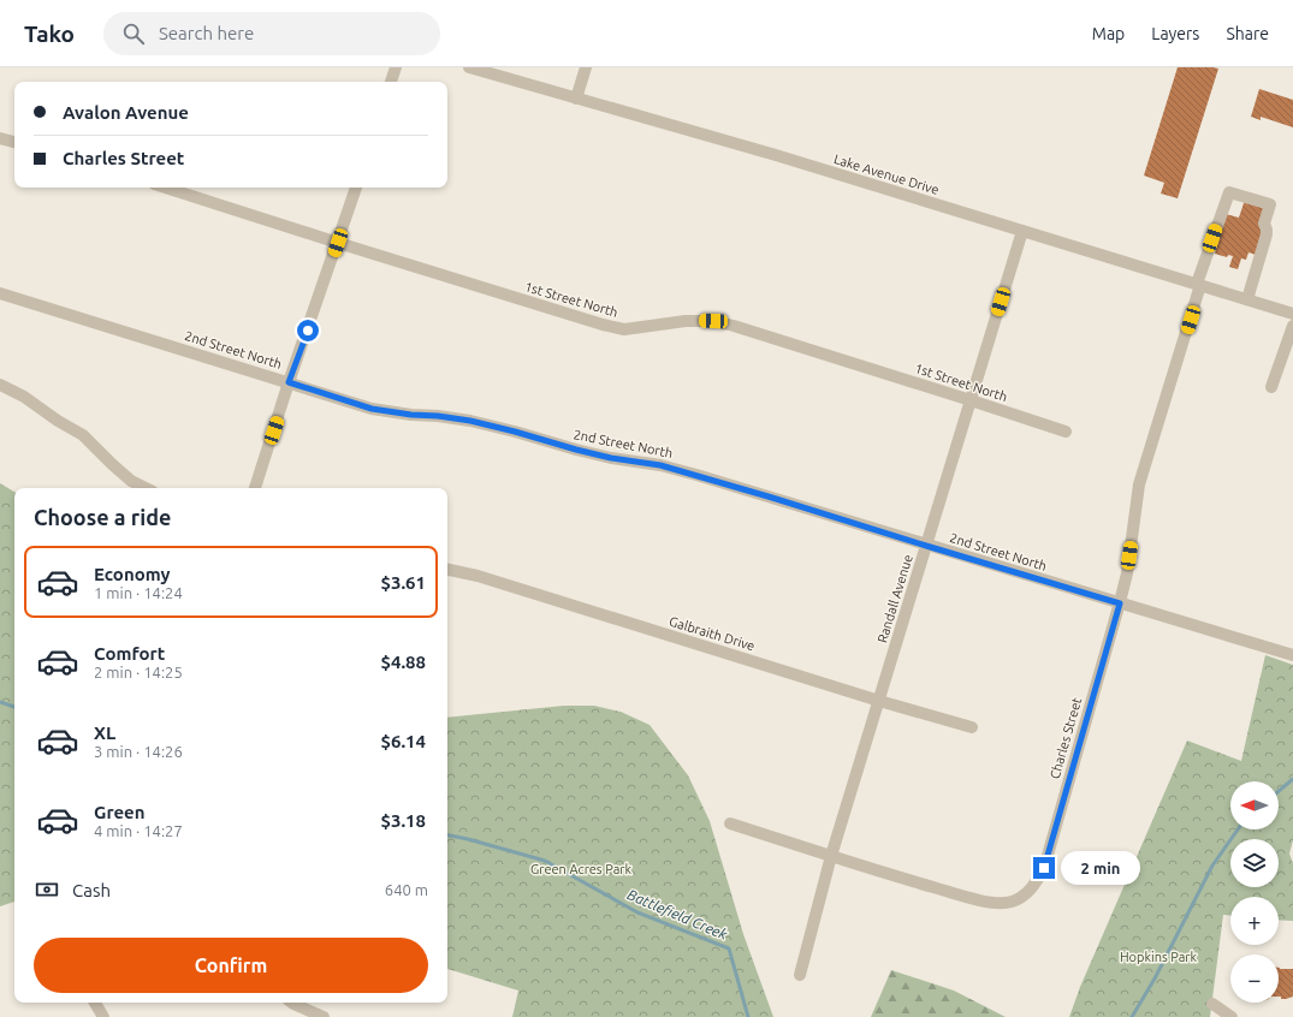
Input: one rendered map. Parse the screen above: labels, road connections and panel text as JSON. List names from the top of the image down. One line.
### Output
{"streets":{"street":["Lake Avenue Drive","1st Street North","2nd Street North","Randall Avenue","Galbraith Drive","Charles Street"]},"crossings":[["Lake Avenue Drive","Randall Avenue"],["Lake Avenue Drive","Charles Street"],["1st Street North","Randall Avenue"],["2nd Street North","Randall Avenue"],["2nd Street North","Charles Street"],["Randall Avenue","Galbraith Drive"],["Randall Avenue","Charles Street"]],"water":["Battlefield Creek"],"parks":["Green Acres Park","Hopkins Park"],"north":"left","page":{"header":"Tako","search":"Search here","nav":["Map","Layers","Share"],"banner":["Avalon Avenue","Charles Street"],"heading":"Choose a ride","list":[{"name":"Economy","note":"1 min · 14:24","value":"$3.61"},{"name":"Comfort","note":"2 min · 14:25","value":"$4.88"},{"name":"XL","note":"3 min · 14:26","value":"$6.14"},{"name":"Green","note":"4 min · 14:27","value":"$3.18"}],"map_buttons":["+","−"],"bubble":"2 min","pay":["Cash","640 m"],"buttons":"Confirm"}}
